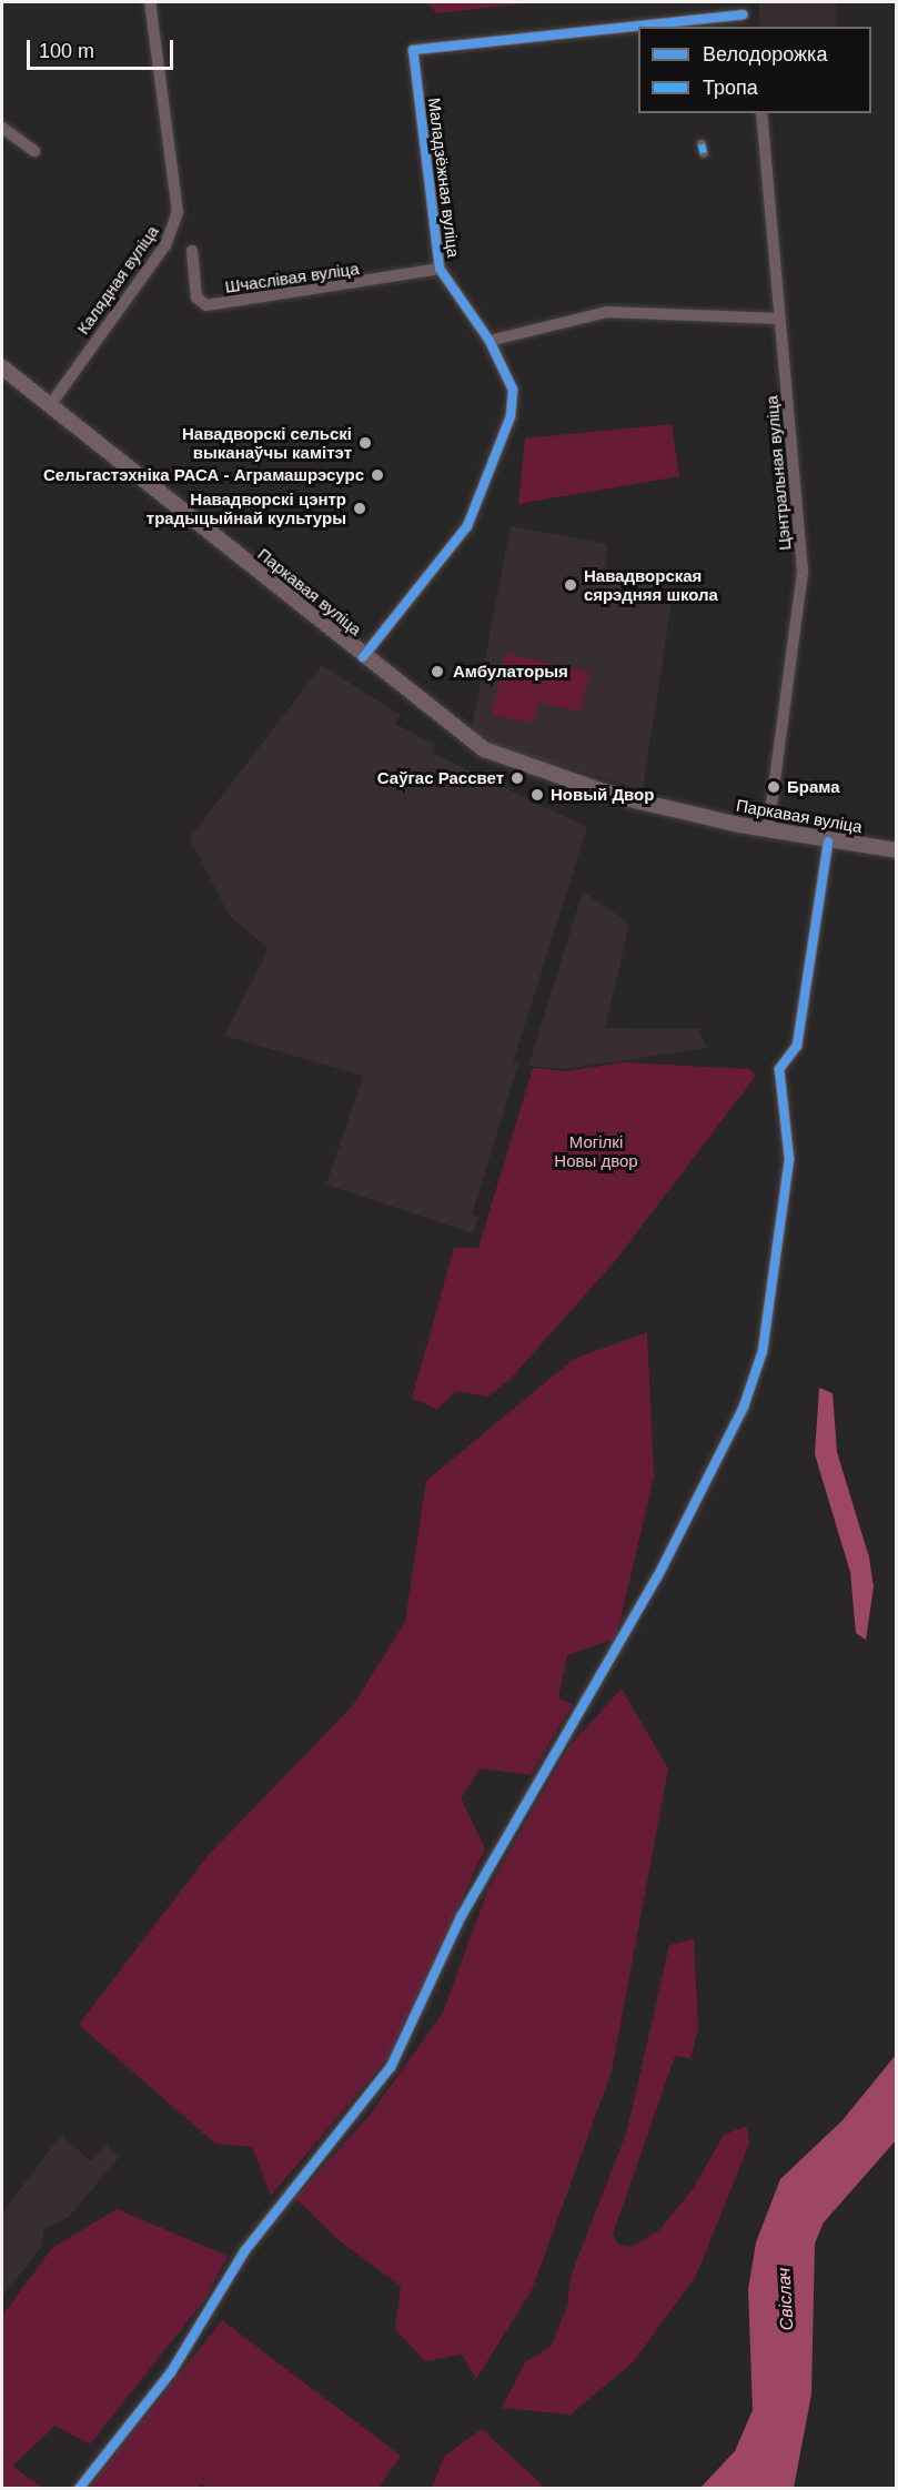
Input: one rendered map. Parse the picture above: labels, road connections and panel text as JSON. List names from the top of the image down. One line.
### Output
{"streets":{"main road":["Паркавая вуліца"],"street":["Маладзёжная вуліца","Шчаслівая вуліца","Калядная вуліца","Цэнтральная вуліца"]},"crossings":[["Маладзёжная вуліца","Шчаслівая вуліца"],["Маладзёжная вуліца","Паркавая вуліца"],["Калядная вуліца","Паркавая вуліца"],["Цэнтральная вуліца","Паркавая вуліца"]],"water":["Свіслач"],"parks":["Могілкі Новы двор"],"places":["Навадворскі сельскі выканаўчы камітэт","Сельгастэхніка РАСА - Аграмашрэсурс","Навадворскі цэнтр традыцыйнай культуры","Навадворская сярэдняя школа","Амбулаторыя","Саўгас Рассвет","Брама","Новый Двор"],"legend":["Велодорожка","Тропа"],"scale_bar":"100 m"}
